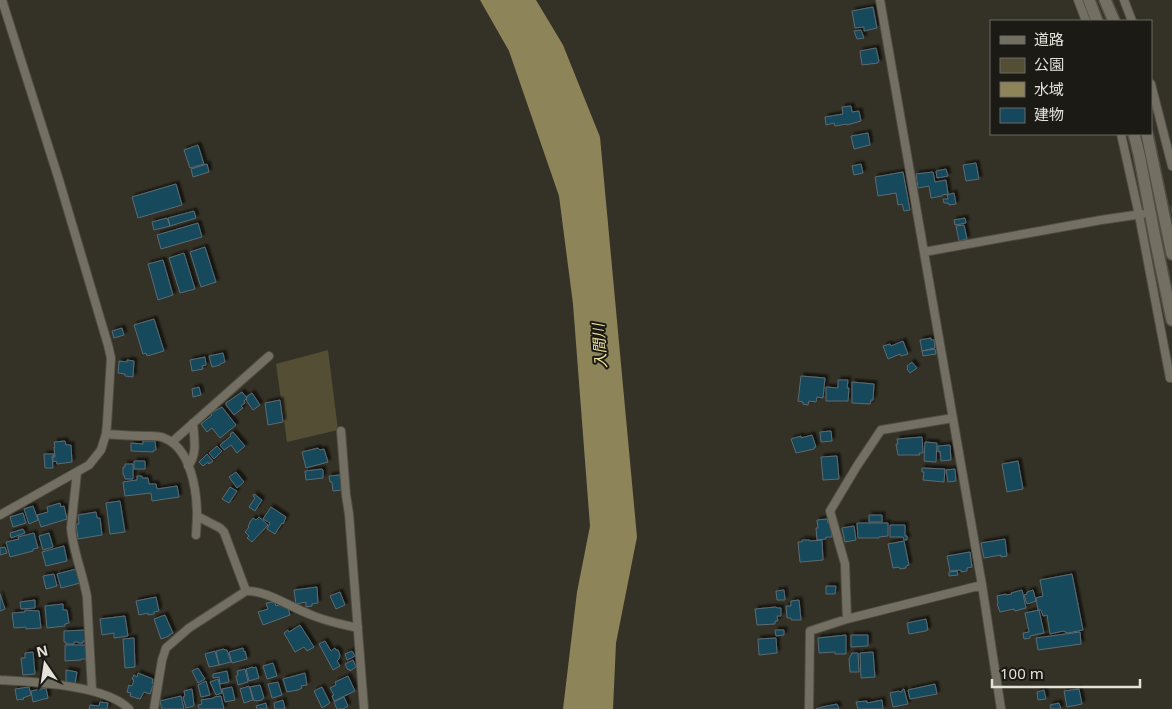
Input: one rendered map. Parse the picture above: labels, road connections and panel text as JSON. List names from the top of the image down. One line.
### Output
{"water":["入間川"],"legend":["道路","公園","水域","建物"],"scale_bar":"100 m","north":"top"}
